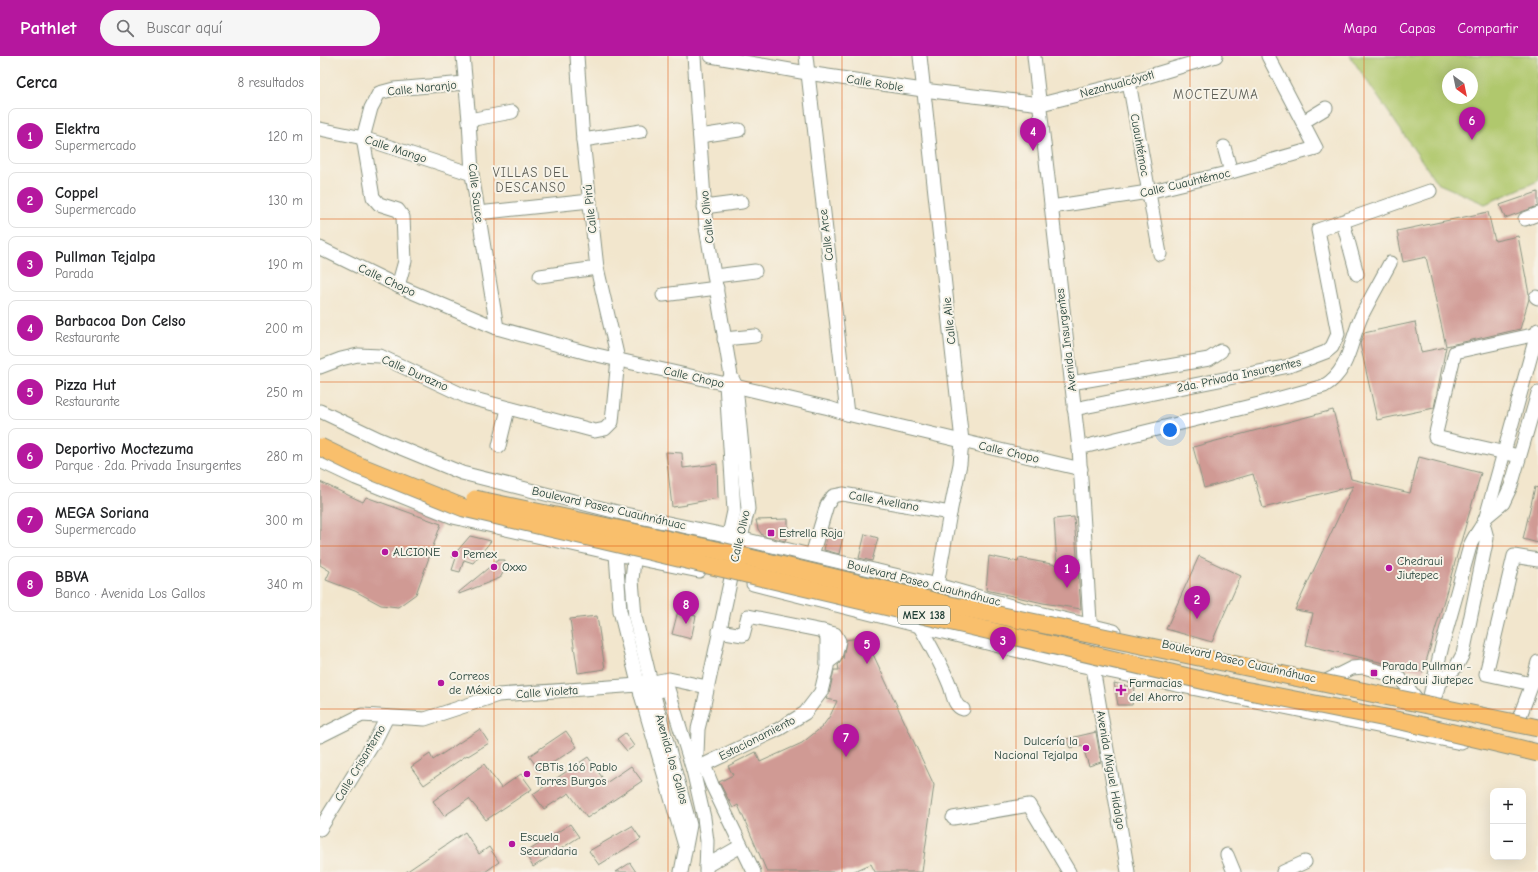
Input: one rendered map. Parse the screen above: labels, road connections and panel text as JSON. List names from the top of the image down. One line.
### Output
{"streets":{"main road":["Boulevard Paseo Cuauhnáhuac","MEX 138"],"street":["Calle Roble","Nezahualcóyotl","Calle Naranjo","Cuauhtémoc","Calle Mango","Calle Cuauhtémoc","Calle Sauce","Calle Pirú","Calle Olivo","Calle Arce","Calle Chopo","Calle Alie","Avenida Insurgentes","Calle Durazno","2da. Privada Insurgentes","Calle Avellano","Calle Violeta","Estacionamiento","Avenida los Gallos","Calle Crisantemo","Avenida Miguel Hidalgo"]},"crossings":[["Calle Roble","Nezahualcóyotl"],["Calle Roble","Calle Arce"],["Calle Roble","Calle Alie"],["Calle Roble","Avenida Insurgentes"],["Nezahualcóyotl","Cuauhtémoc"],["Nezahualcóyotl","Avenida Insurgentes"],["Calle Naranjo","Calle Mango"],["Calle Naranjo","Calle Sauce"],["Cuauhtémoc","Calle Cuauhtémoc"],["Calle Mango","Calle Sauce"],["Calle Cuauhtémoc","Avenida Insurgentes"],["Calle Sauce","Calle Chopo"],["Calle Pirú","Calle Chopo"],["Calle Pirú","Calle Durazno"],["Calle Olivo","Calle Chopo"],["Calle Olivo","Boulevard Paseo Cuauhnáhuac"],["Calle Olivo","MEX 138"],["Calle Olivo","Estacionamiento"],["Calle Arce","Calle Chopo"],["Calle Chopo","Calle Alie"],["Calle Chopo","Avenida Insurgentes"],["Calle Chopo","Calle Durazno"],["Calle Alie","Calle Avellano"],["Calle Alie","Boulevard Paseo Cuauhnáhuac"],["Avenida Insurgentes","2da. Privada Insurgentes"],["Avenida Insurgentes","Boulevard Paseo Cuauhnáhuac"],["Avenida Insurgentes","Avenida Miguel Hidalgo"],["Calle Avellano","Boulevard Paseo Cuauhnáhuac"],["Boulevard Paseo Cuauhnáhuac","Avenida Miguel Hidalgo"],["MEX 138","Avenida Miguel Hidalgo"],["Calle Violeta","Avenida los Gallos"],["Calle Violeta","Calle Crisantemo"]],"districts":["MOCTEZUMA","VILLAS DEL DESCANSO"],"places":{"transit":["Estrella Roja","Parada Pullman - Chedraui Jiutepec"],"other":["ALCIONE","Pemex","Oxxo","Chedraui Jiutepec","Correos de México","Dulcería la Nacional Tejalpa","CBTis 166 Pablo Torres Burgos","Escuela Secundaria"],"health":["Farmacias del Ahorro"]},"north":"bottom right","page":{"header":"Pathlet","search":"Buscar aquí","nav":["Mapa","Capas","Compartir"],"heading":["Cerca","8 resultados"],"pins":["6","4","1","2","8","3","5","7"],"list":[{"mark":"1","name":"Elektra","note":"Supermercado","value":"120 m"},{"mark":"2","name":"Coppel","note":"Supermercado","value":"130 m"},{"mark":"3","name":"Pullman Tejalpa","note":"Parada","value":"190 m"},{"mark":"4","name":"Barbacoa Don Celso","note":"Restaurante","value":"200 m"},{"mark":"5","name":"Pizza Hut","note":"Restaurante","value":"250 m"},{"mark":"6","name":"Deportivo Moctezuma","note":"Parque · 2da. Privada Insurgentes","value":"280 m"},{"mark":"7","name":"MEGA Soriana","note":"Supermercado","value":"300 m"},{"mark":"8","name":"BBVA","note":"Banco · Avenida Los Gallos","value":"340 m"}],"map_buttons":["+","−"]}}
